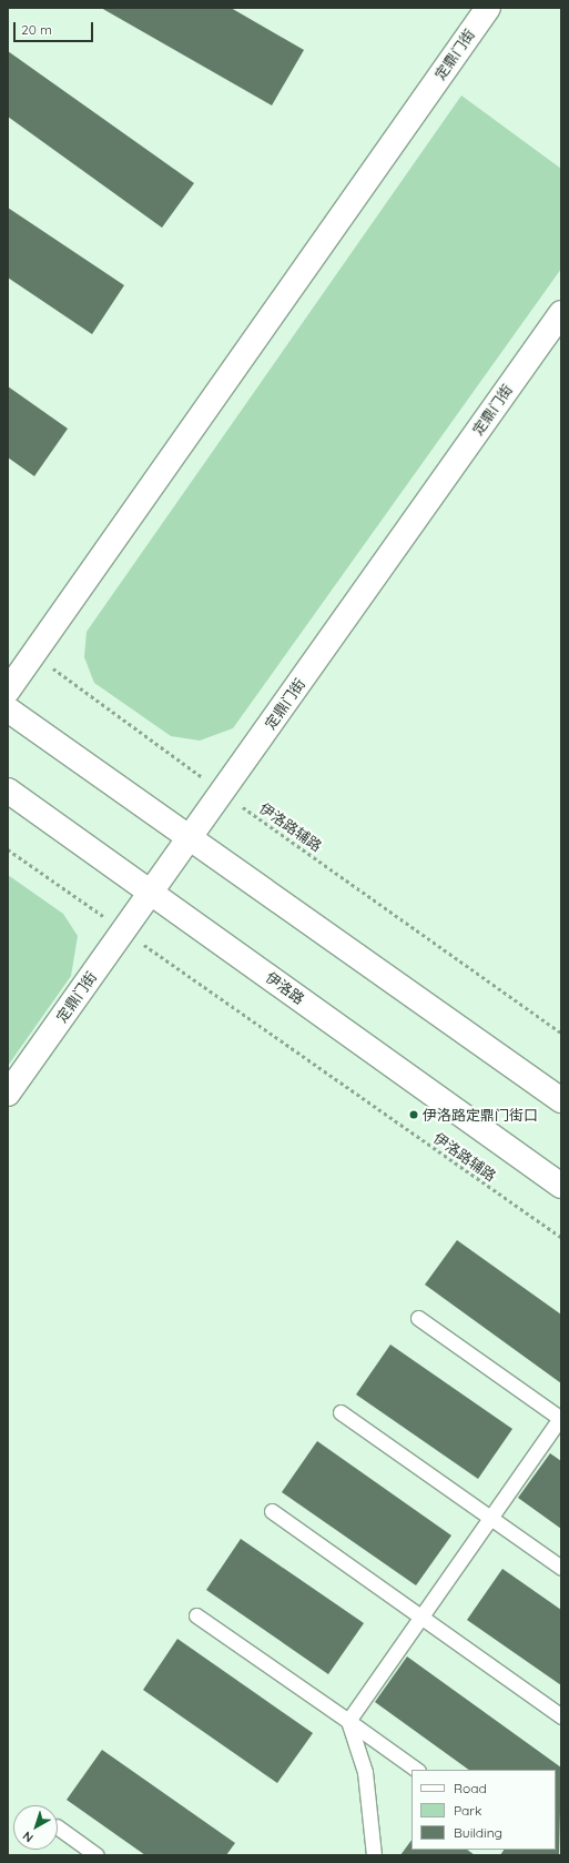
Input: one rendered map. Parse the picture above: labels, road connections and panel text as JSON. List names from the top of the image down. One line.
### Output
{"streets":{"street":["定鼎门街","伊洛路"],"path":["伊洛路辅路"]},"crossings":[["定鼎门街","伊洛路辅路"],["定鼎门街","伊洛路"]],"places":["伊洛路定鼎门街口"],"legend":["Road","Park","Building"],"scale_bar":"20 m","north":"bottom left"}
